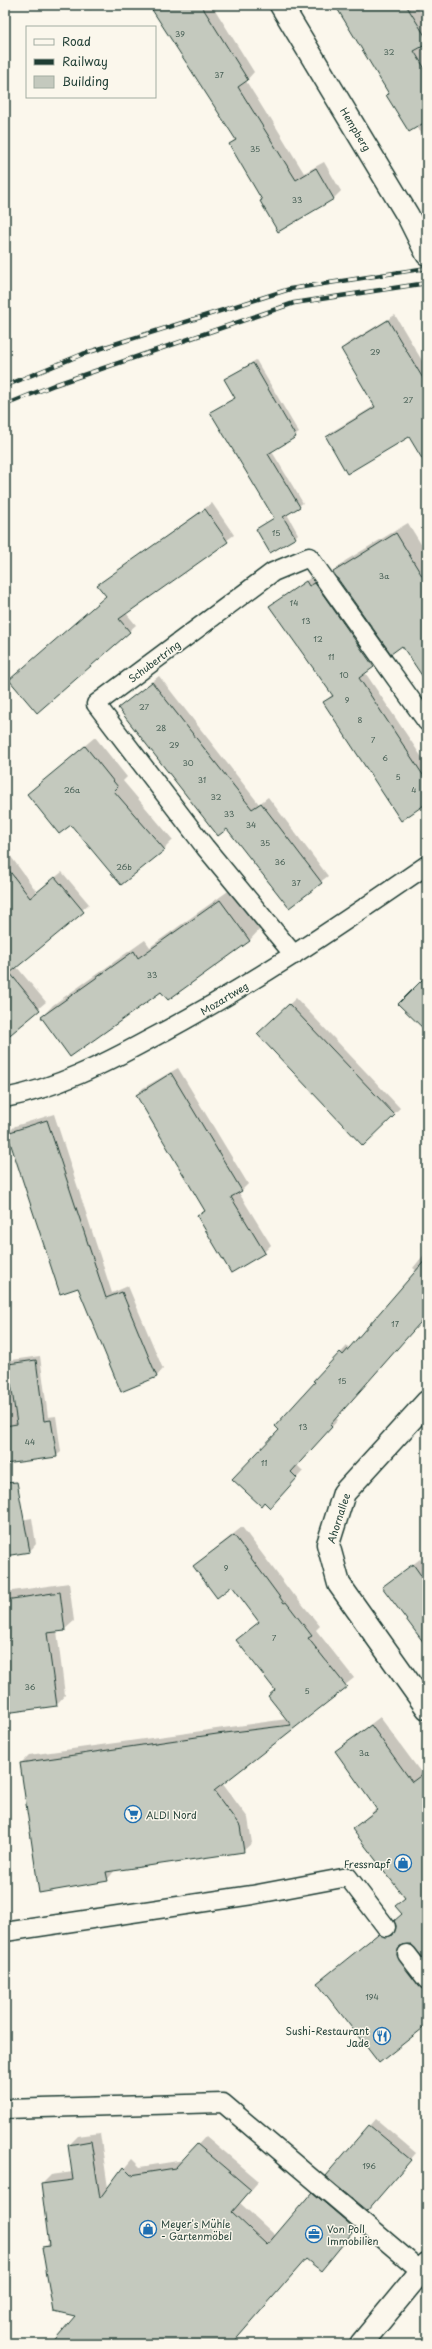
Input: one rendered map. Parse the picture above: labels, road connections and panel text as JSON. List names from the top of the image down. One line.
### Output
{"streets":{"street":["Hempberg","Ahornallee"],"lane":["Schubertring","Mozartweg"]},"crossings":[["Schubertring","Mozartweg"]],"places":{"supermarket":["ALDI Nord"],"shop":["Fressnapf","Meyer's Mühle - Gartenmöbel"],"restaurant":["Sushi-Restaurant Jade"],"office":["Von Poll Immobilien"]},"house_numbers":["39","32","37","35","33","29","27","15","3a","14","13","12","11","10","9","27","8","28","7","29","6","30","5","31","26a","4","32","33","34","35","36","26b","37","33","17","15","13","44","11","9","7","36","5","3a","194","196"],"legend":["Road","Railway","Building"]}
